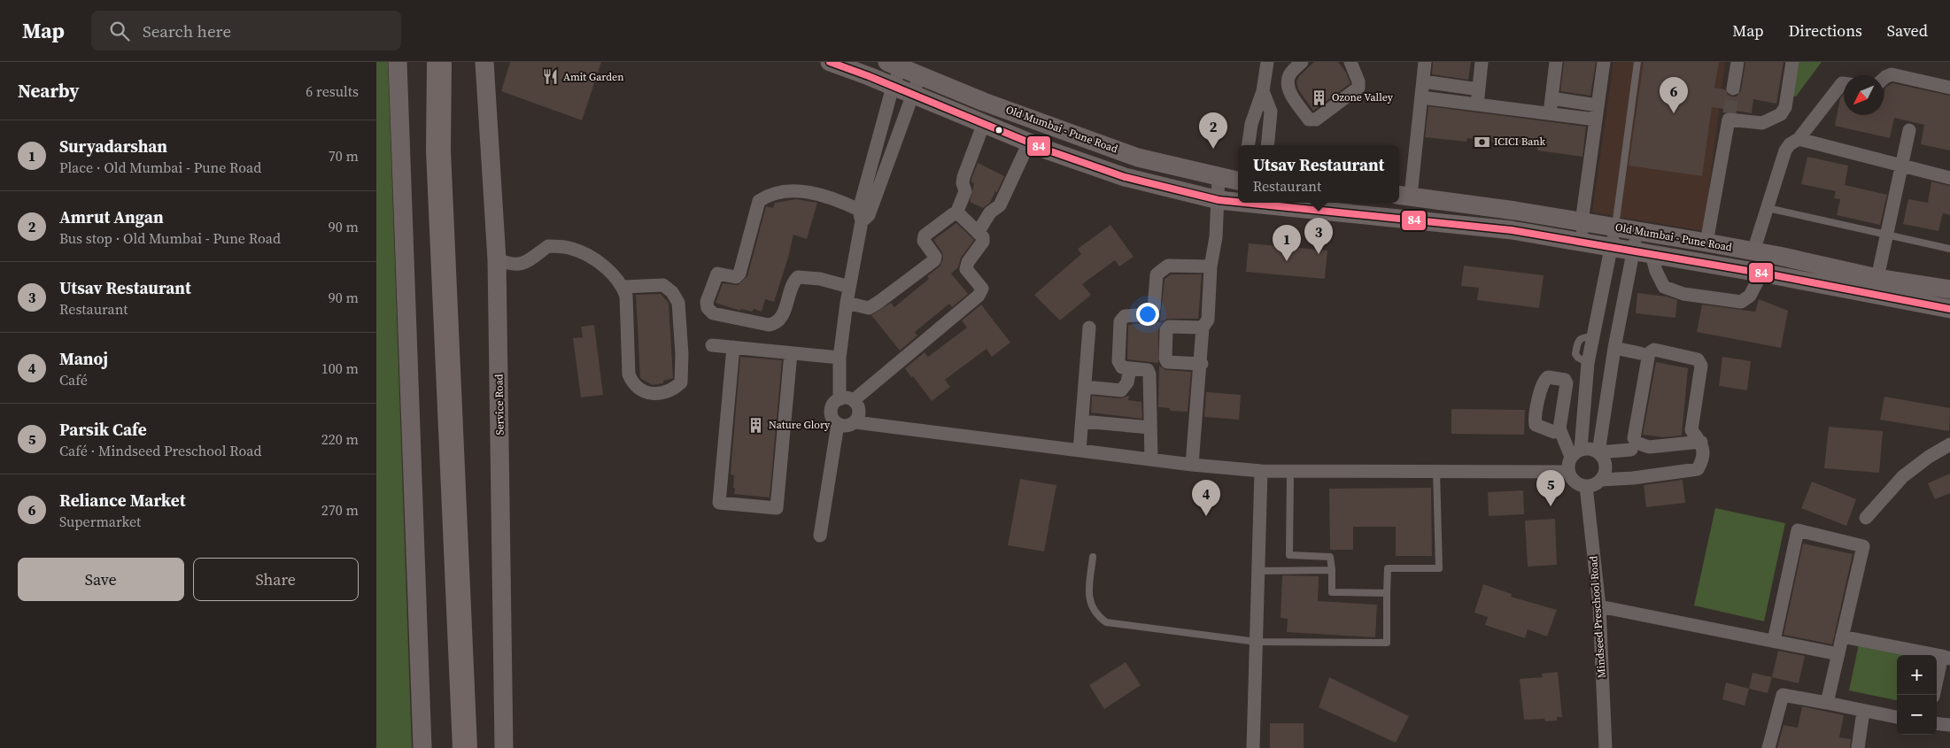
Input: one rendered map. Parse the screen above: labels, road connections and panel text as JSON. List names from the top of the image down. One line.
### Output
{"streets":{"main road":["Old Mumbai - Pune Road","Service Road"],"street":["Mindseed Preschool Road"]},"places":{"restaurant":["Amit Garden"],"building":["Ozone Valley","Nature Glory"],"bank":["ICICI Bank"]},"lines":["transit line 84"],"north":"bottom left","page":{"header":"Map","search":"Search here","nav":["Map","Directions","Saved"],"heading":["Nearby","6 results"],"pins":["6","2","3","1","5","4"],"list":[{"mark":"1","name":"Suryadarshan","note":"Place · Old Mumbai - Pune Road","value":"70 m"},{"mark":"2","name":"Amrut Angan","note":"Bus stop · Old Mumbai - Pune Road","value":"90 m"},{"mark":"3","name":"Utsav Restaurant","note":"Restaurant","value":"90 m"},{"mark":"4","name":"Manoj","note":"Café","value":"100 m"},{"mark":"5","name":"Parsik Cafe","note":"Café · Mindseed Preschool Road","value":"220 m"},{"mark":"6","name":"Reliance Market","note":"Supermarket","value":"270 m"}],"popup":["Utsav Restaurant","Restaurant"],"buttons":["Save","Share"],"map_buttons":["+","−"]}}
